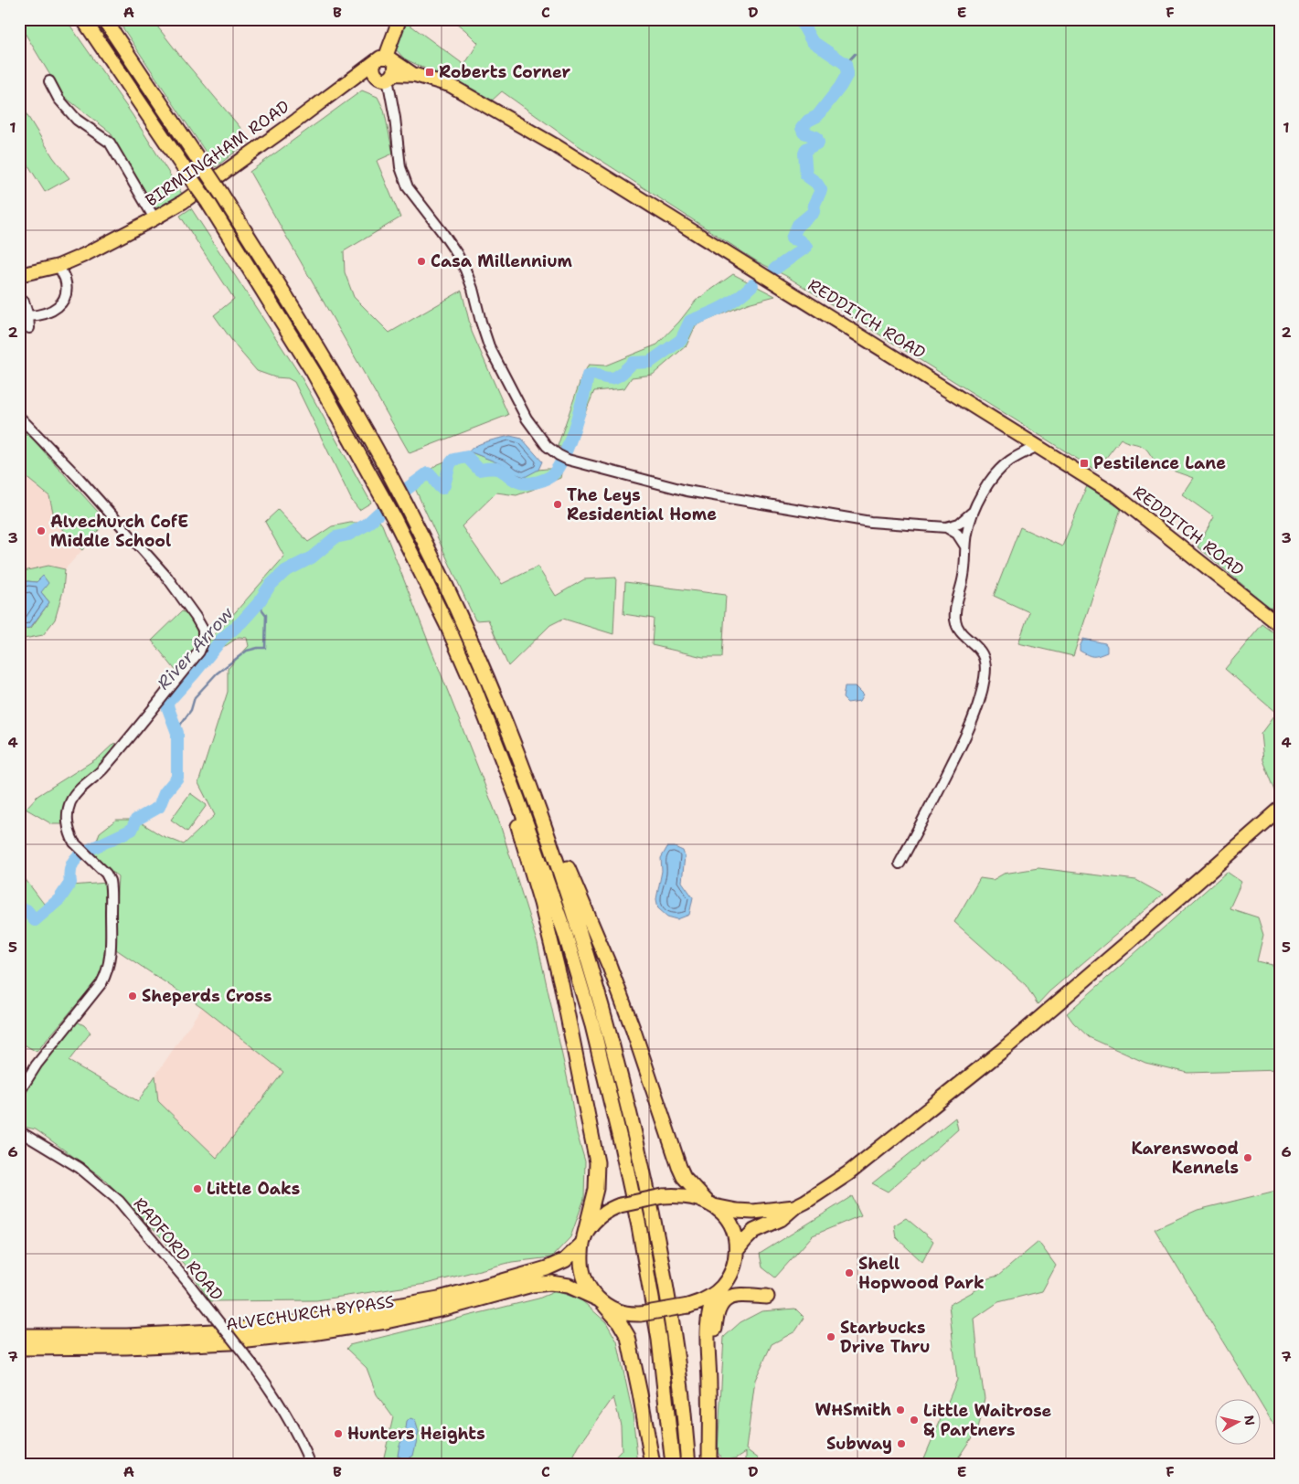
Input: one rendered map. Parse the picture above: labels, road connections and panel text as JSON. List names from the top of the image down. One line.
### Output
{"streets":{"highway":["ALVECHURCH BYPASS"],"main road":["BIRMINGHAM ROAD","REDDITCH ROAD"],"street":["RADFORD ROAD"]},"crossings":[["BIRMINGHAM ROAD","REDDITCH ROAD"]],"water":["River Arrow"],"places":{"transit":["Roberts Corner","Pestilence Lane"],"other":["Casa Millennium","The Leys Residential Home","Alvechurch CofE Middle School","Sheperds Cross","Karenswood Kennels","Little Oaks","Shell Hopwood Park","Starbucks Drive Thru","WHSmith","Little Waitrose & Partners","Hunters Heights","Subway"]},"north":"right","grid":{"columns":["A","B","C","D","E","F"],"rows":["1","2","3","4","5","6","7"]}}
